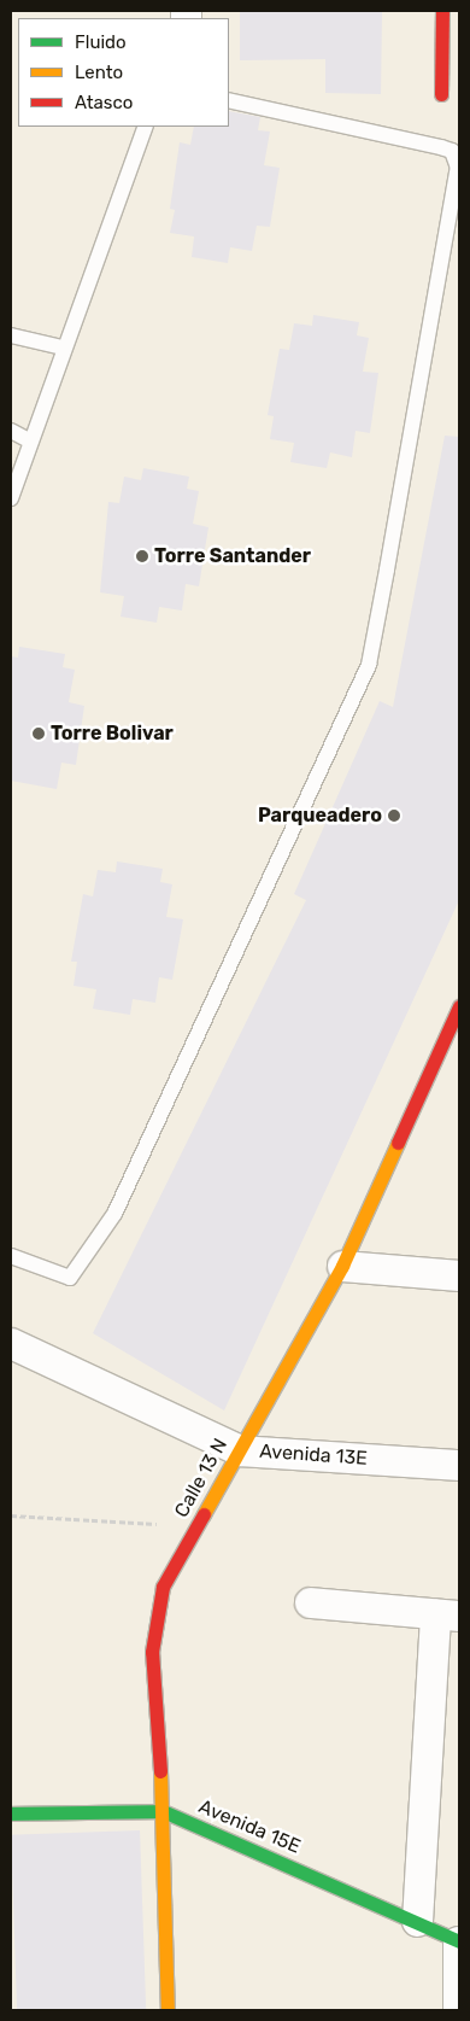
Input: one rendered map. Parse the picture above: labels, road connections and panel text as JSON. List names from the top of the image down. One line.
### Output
{"streets":{"street":["Avenida 13E","Calle 13 N","Avenida 15E"]},"crossings":[["Avenida 13E","Calle 13 N"],["Calle 13 N","Avenida 15E"]],"places":["Torre Santander","Torre Bolivar","Parqueadero"],"legend":["Fluido","Lento","Atasco"]}
